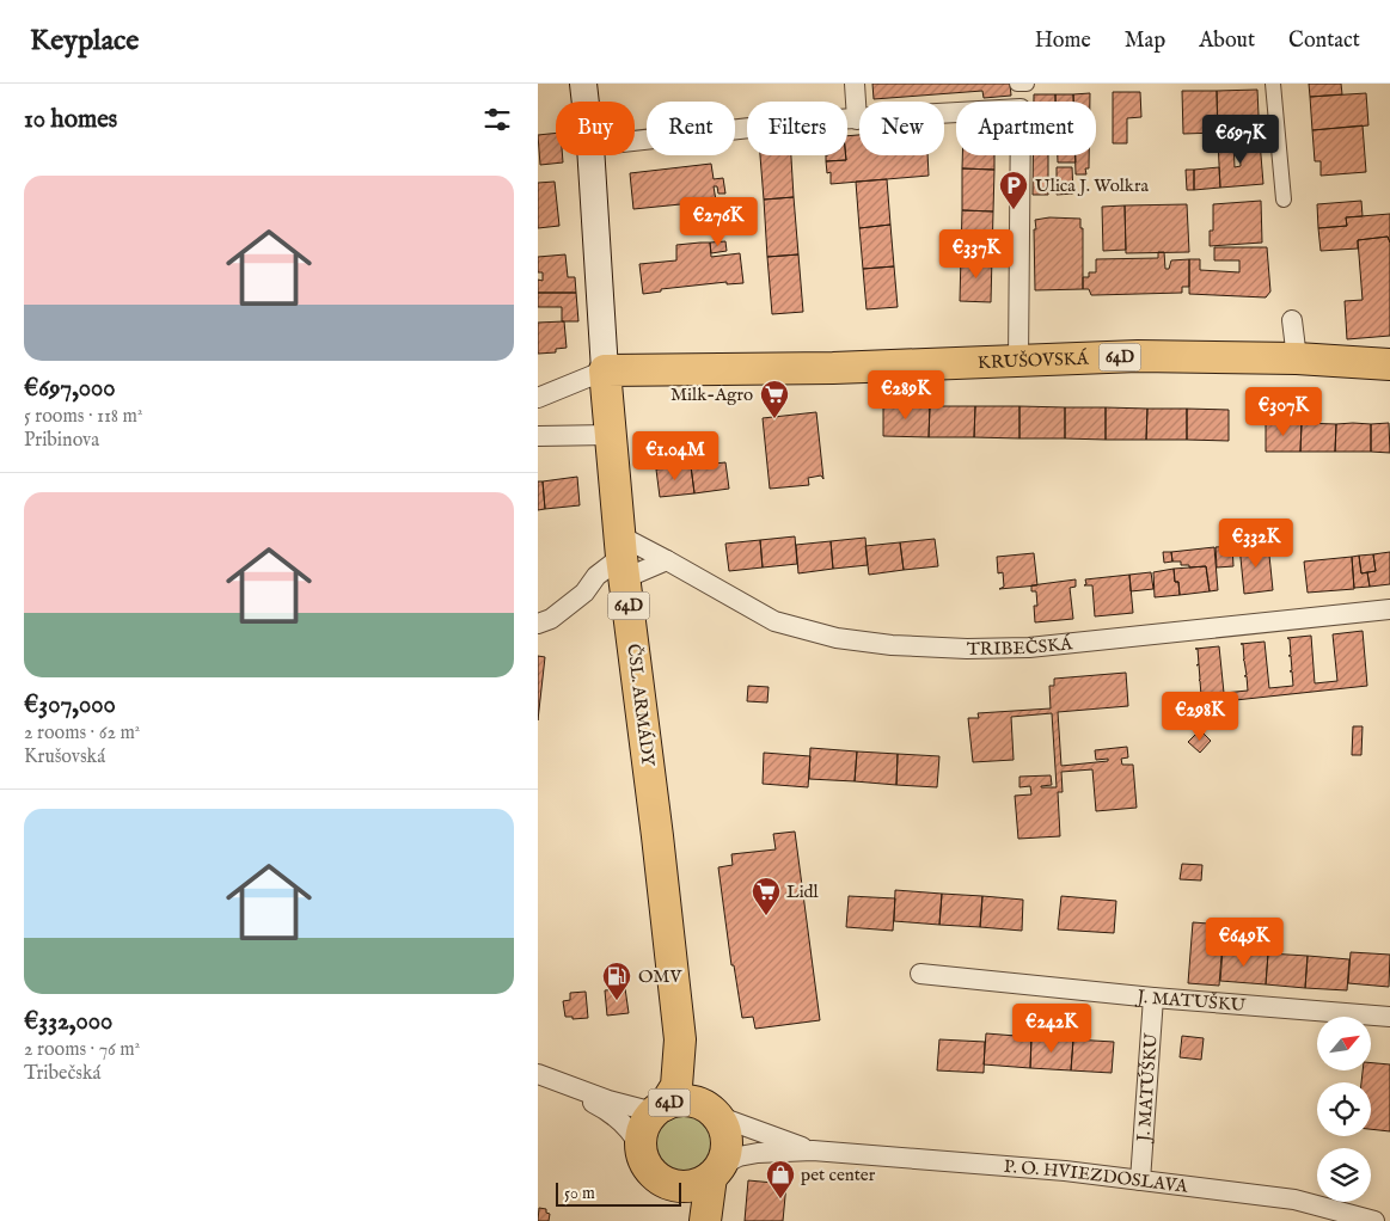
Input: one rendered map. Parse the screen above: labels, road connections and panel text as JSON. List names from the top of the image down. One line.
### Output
{"streets":{"main road":["64D","KRUŠOVSKÁ","ČSL. ARMÁDY"],"street":["TRIBEČSKÁ","J. MATUŠKU","J. MATÚŠKU","P. O. HVIEZDOSLAVA"]},"crossings":[["64D","ČSL. ARMÁDY"],["64D","P. O. HVIEZDOSLAVA"],["KRUŠOVSKÁ","ČSL. ARMÁDY"],["TRIBEČSKÁ","ČSL. ARMÁDY"],["ČSL. ARMÁDY","P. O. HVIEZDOSLAVA"],["J. MATUŠKU","J. MATÚŠKU"],["J. MATÚŠKU","P. O. HVIEZDOSLAVA"]],"places":{"parking":["Ulica J. Wolkra"],"supermarket":["Milk-Agro","Lidl"],"fuel station":["OMV"],"shop":["pet center"]},"scale_bar":"50 m","north":"top right","page":{"header":"Keyplace","nav":["Home","Map","About","Contact"],"heading":"10 homes","chip":["Buy","Rent","Filters","New","Apartment"],"price":["€697K","€276K","€337K","€289K","€307K","€1.04M","€332K","€298K","€649K","€242K"],"list":[{"name":"€697,000","note":"5 rooms · 118 m² · Pribinova"},{"name":"€307,000","note":"2 rooms · 62 m² · Krušovská"},{"name":"€332,000","note":"2 rooms · 76 m² · Tribečská"}],"scale":"50 m"}}
